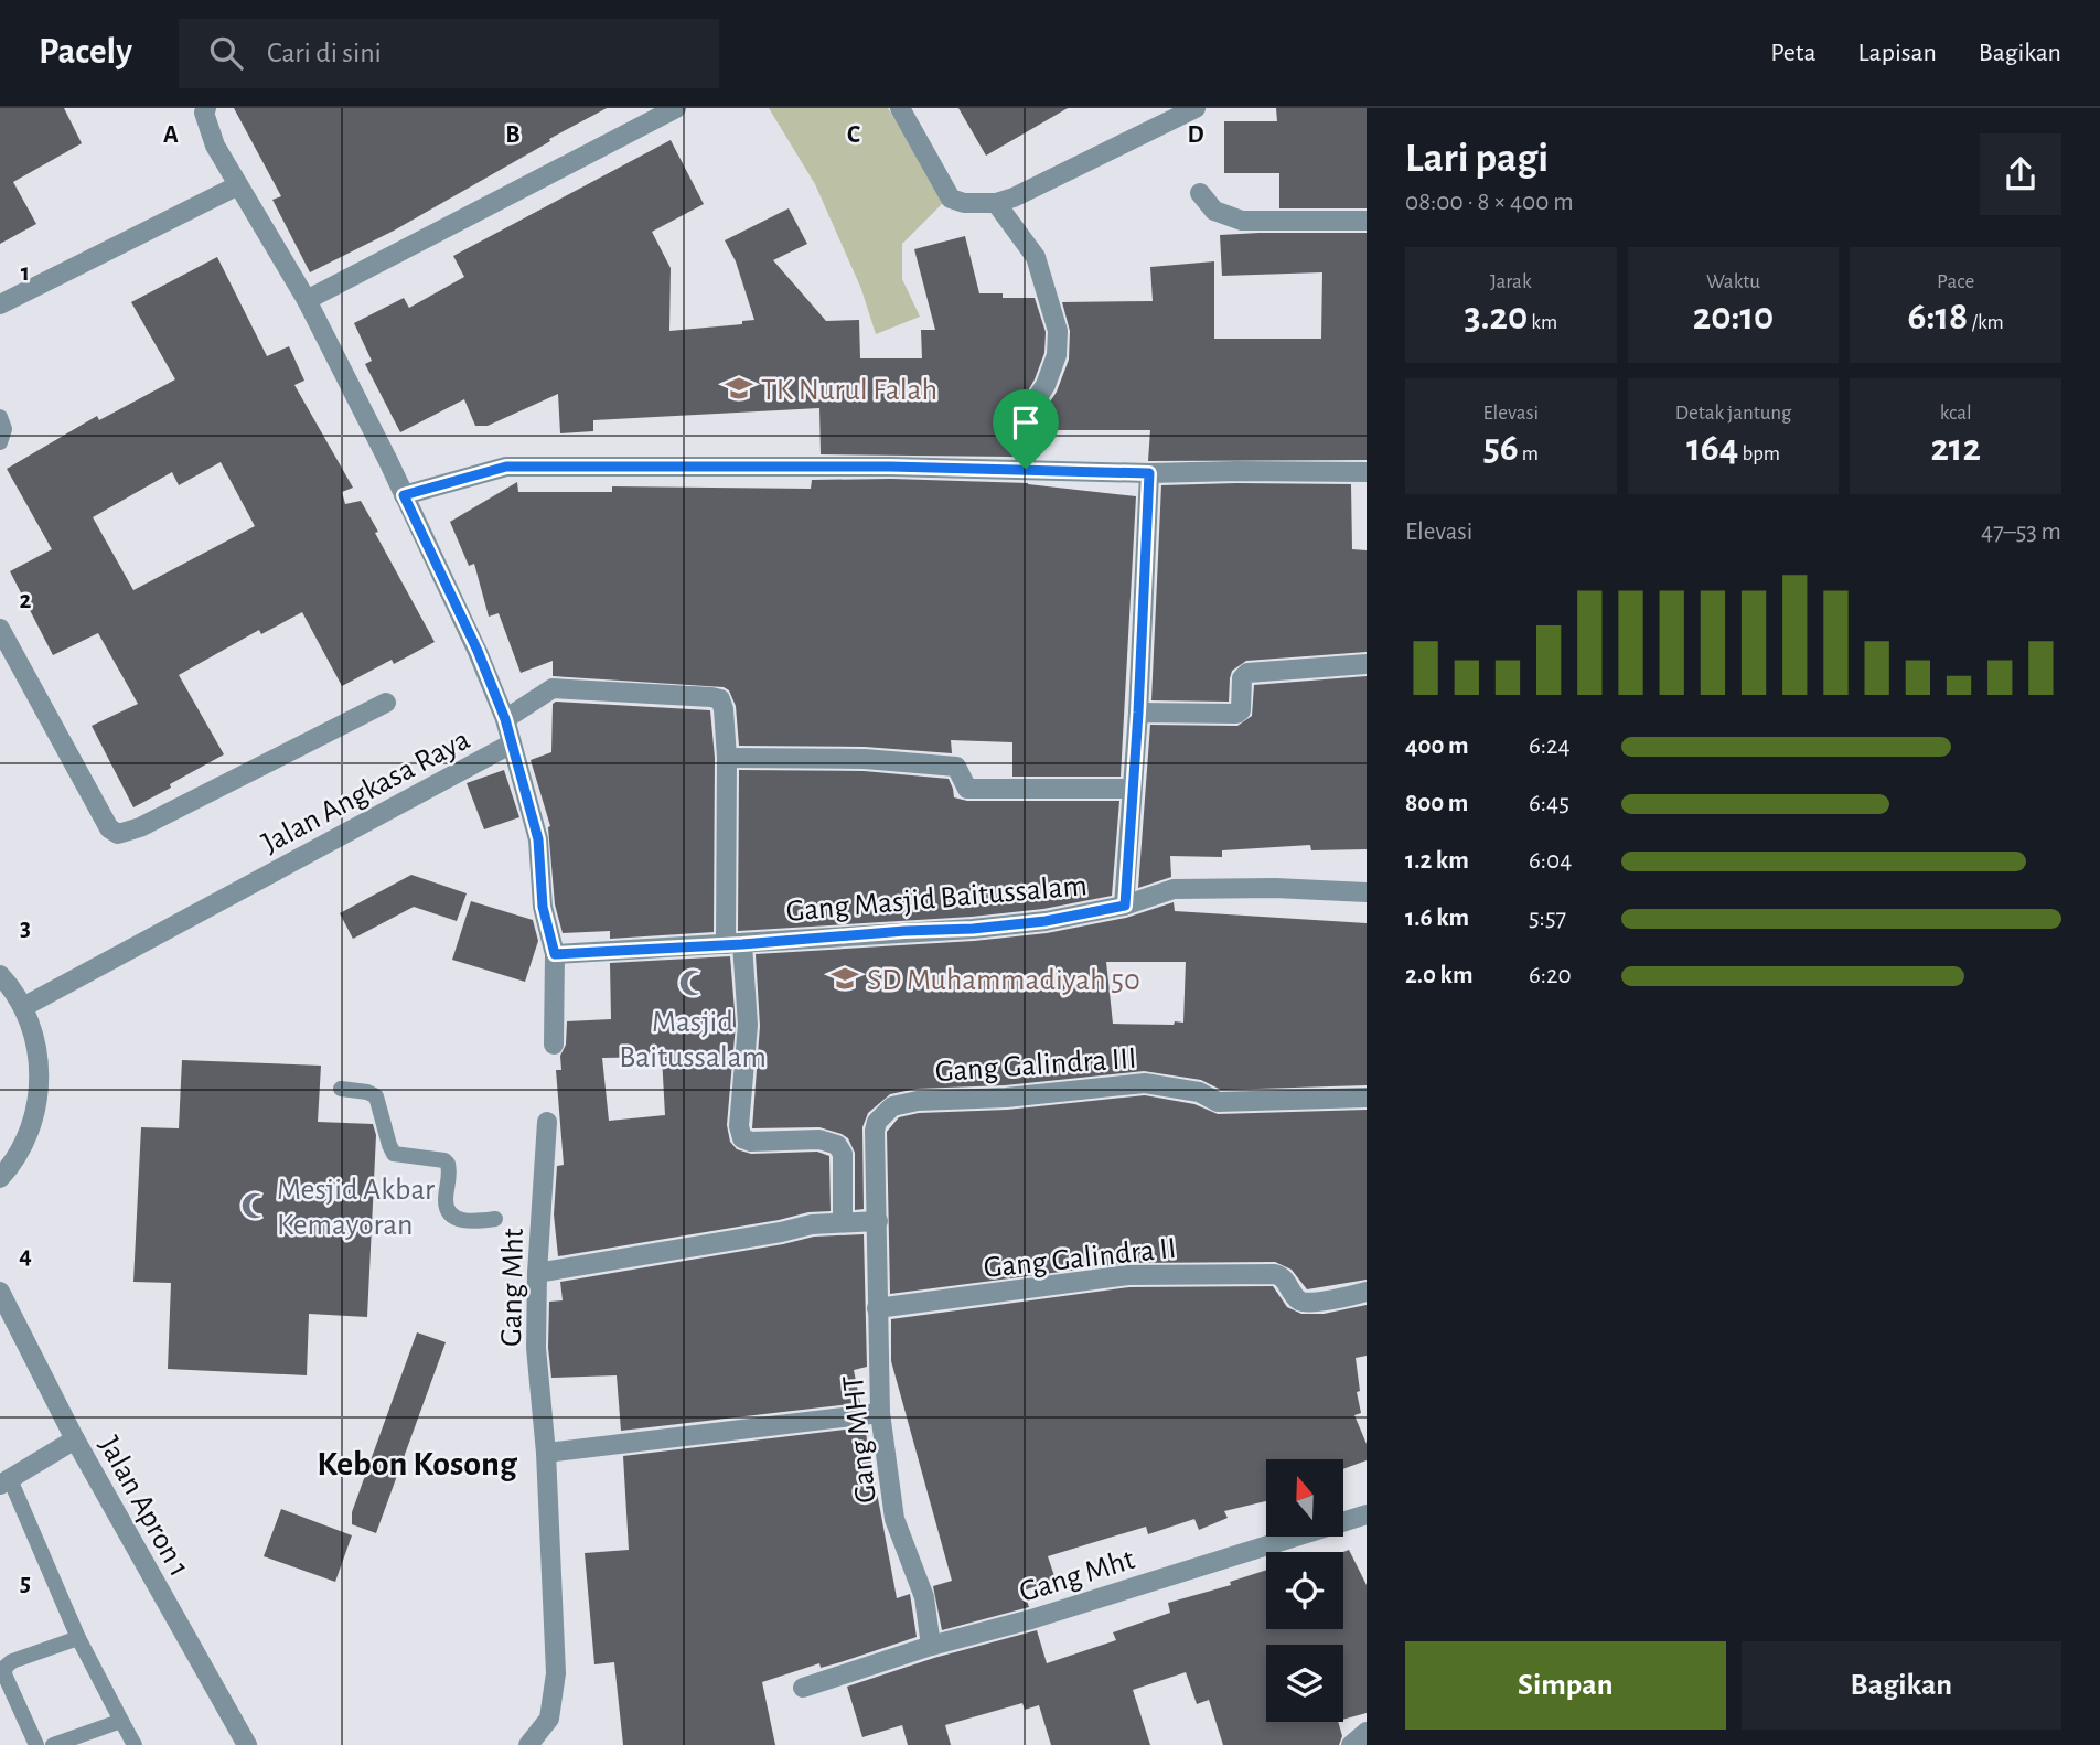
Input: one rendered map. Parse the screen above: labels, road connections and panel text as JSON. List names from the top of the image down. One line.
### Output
{"streets":{"street":["Jalan Angkasa Raya","Gang Masjid Baitussalam","Gang Galindra III","Gang Galindra II","Gang Mht","Gang MHT","Jalan Apron 1"]},"crossings":[["Gang Galindra III","Gang MHT"],["Gang Galindra II","Gang MHT"],["Gang Mht","Gang MHT"]],"districts":["Kebon Kosong"],"places":{"school or university":["TK Nurul Falah","SD Muhammadiyah 50"],"mosque":["Masjid Baitussalam","Mesjid Akbar Kemayoran"]},"north":"top","page":{"header":"Pacely","search":"Cari di sini","nav":["Peta","Lapisan","Bagikan"],"heading":["Lari pagi","08:00 · 8 × 400 m"],"stats":[["Jarak","3.20 km"],["Waktu","20:10"],["Pace","6:18 /km"],["Elevasi","56 m"],["Detak jantung","164 bpm"],["kcal","212"]],"chart":["Elevasi","47–53 m"],"list":[{"name":"400 m","note":"6:24"},{"name":"800 m","note":"6:45"},{"name":"1.2 km","note":"6:04"},{"name":"1.6 km","note":"5:57"},{"name":"2.0 km","note":"6:20"}],"buttons":["Simpan","Bagikan"]},"grid":{"columns":["A","B","C","D"],"rows":["1","2","3","4","5"]}}
